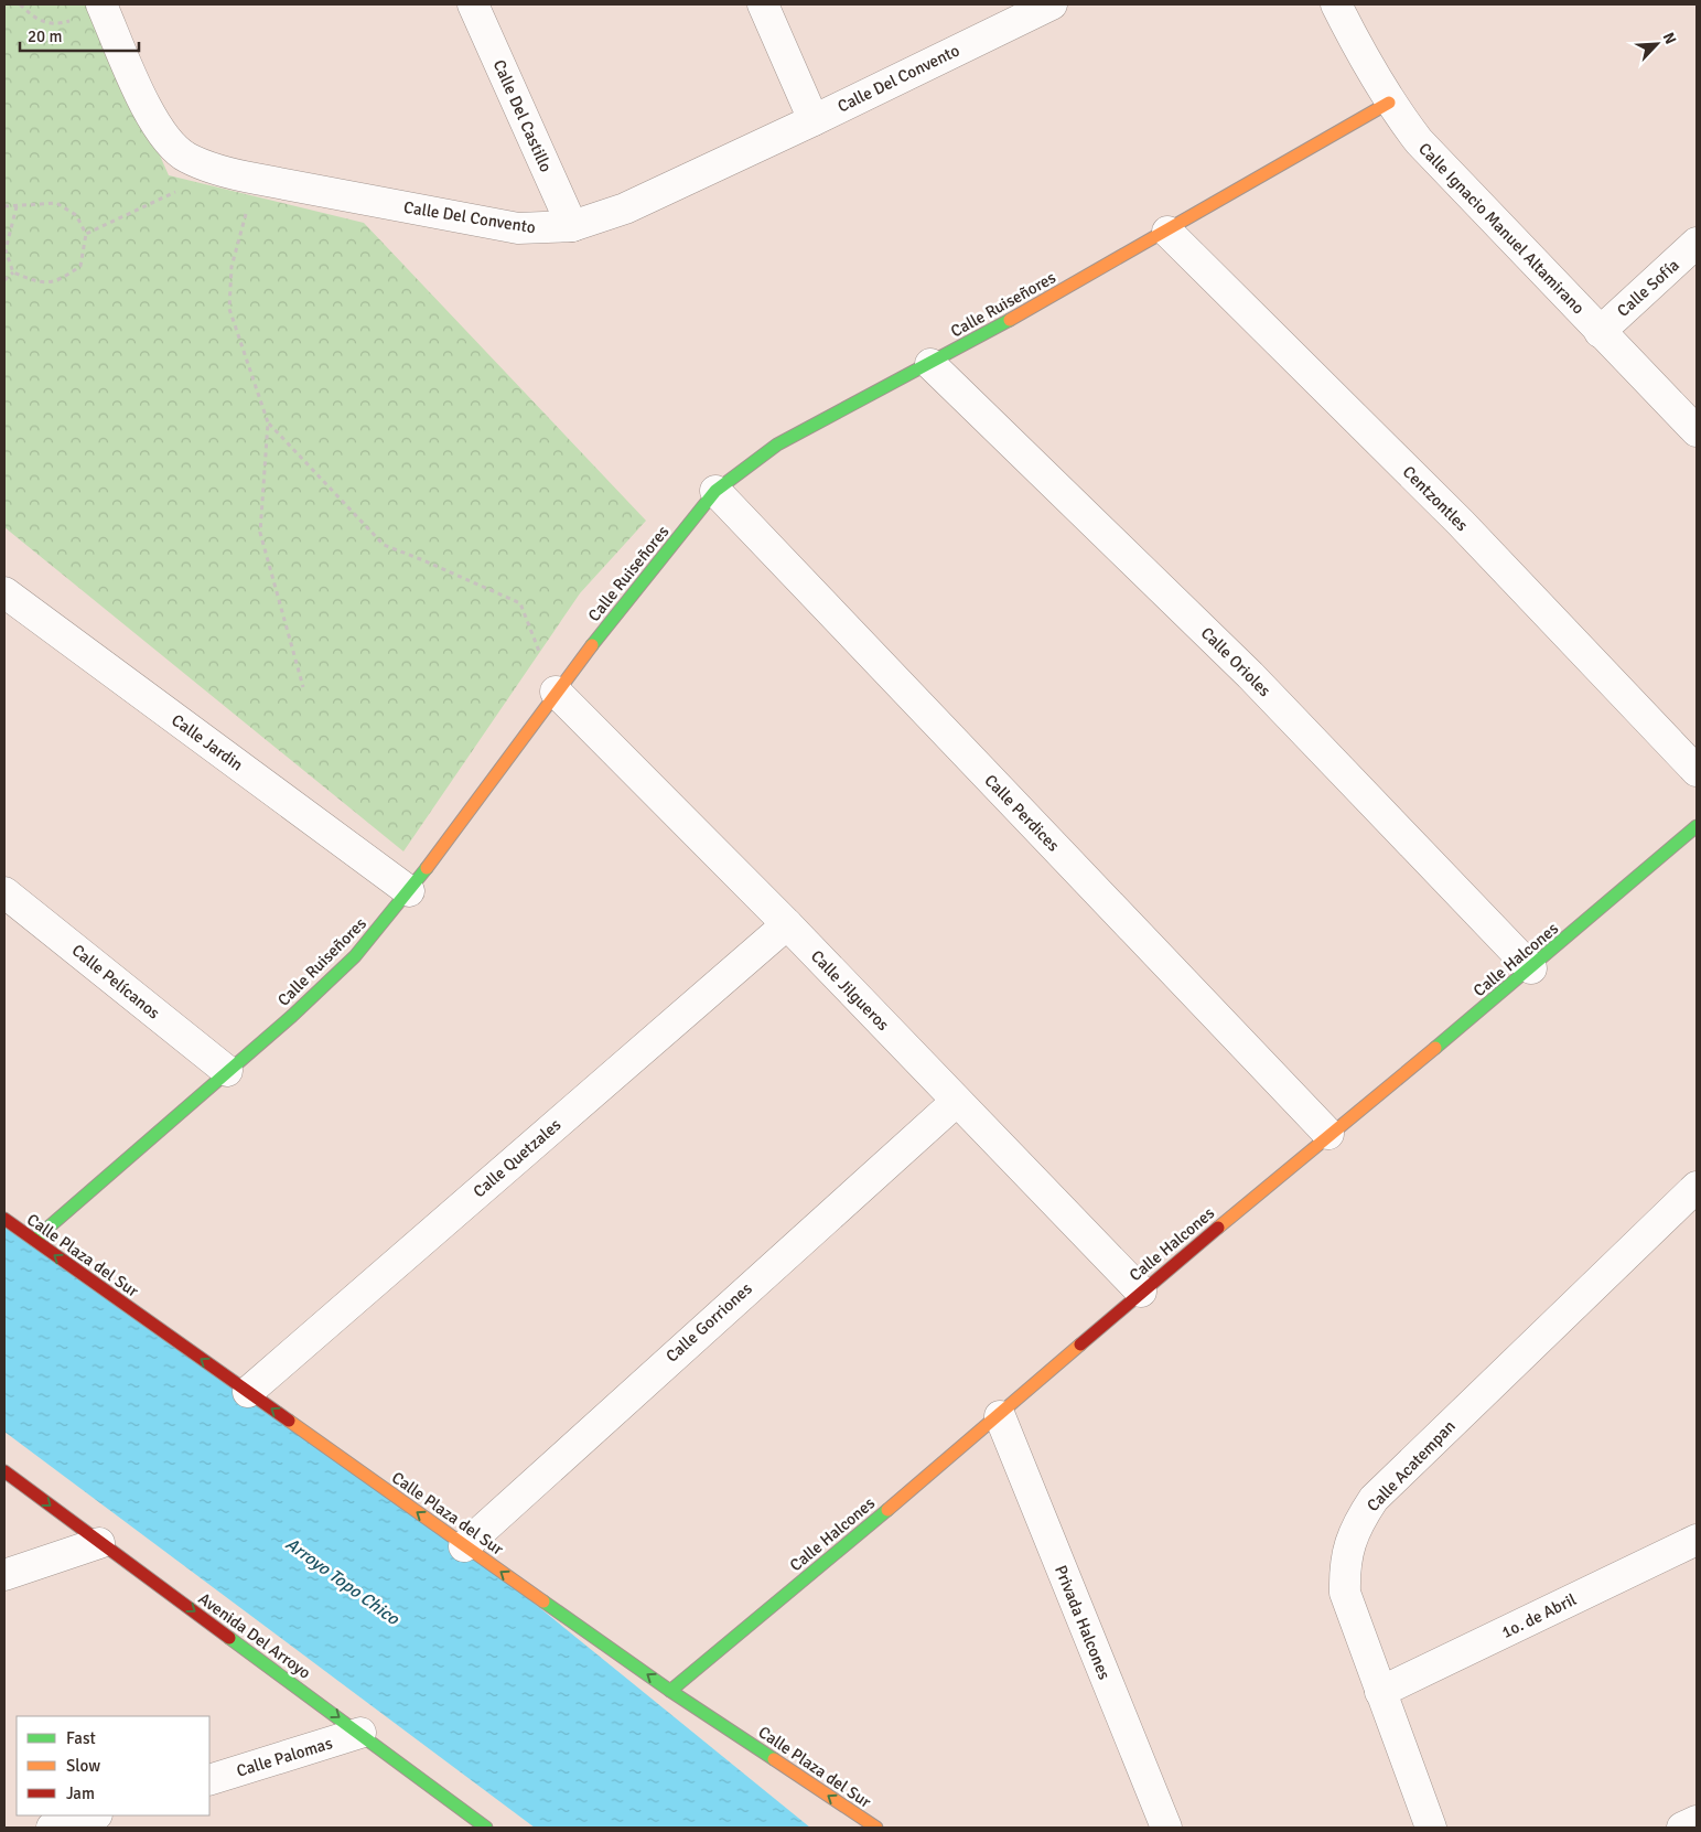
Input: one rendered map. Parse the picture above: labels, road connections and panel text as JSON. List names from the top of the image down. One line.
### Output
{"streets":{"street":["Calle Del Convento","Calle Del Castillo","Calle Ignacio Manuel Altamirano","Calle Sofía","Calle Ruiseñores","Centzontles","Calle Orioles","Calle Jardin","Calle Perdices","Calle Halcones","Calle Pelícanos","Calle Jilgueros","Calle Quetzales","Calle Plaza del Sur","Calle Gorriones","Calle Acatempan","1o. de Abril","Privada Halcones","Avenida Del Arroyo","Calle Palomas"]},"crossings":[["Calle Del Convento","Calle Del Castillo"],["Calle Ignacio Manuel Altamirano","Calle Sofía"],["Calle Ignacio Manuel Altamirano","Calle Ruiseñores"],["Calle Ruiseñores","Centzontles"],["Calle Ruiseñores","Calle Orioles"],["Calle Ruiseñores","Calle Jardin"],["Calle Ruiseñores","Calle Perdices"],["Calle Ruiseñores","Calle Pelícanos"],["Calle Ruiseñores","Calle Jilgueros"],["Calle Ruiseñores","Calle Plaza del Sur"],["Calle Orioles","Calle Halcones"],["Calle Perdices","Calle Halcones"],["Calle Halcones","Calle Jilgueros"],["Calle Halcones","Calle Plaza del Sur"],["Calle Halcones","Privada Halcones"],["Calle Jilgueros","Calle Quetzales"],["Calle Jilgueros","Calle Gorriones"],["Calle Quetzales","Calle Plaza del Sur"],["Calle Plaza del Sur","Calle Gorriones"],["Calle Acatempan","1o. de Abril"],["Avenida Del Arroyo","Calle Palomas"]],"one_way":["Calle Plaza del Sur","Avenida Del Arroyo"],"water":["Arroyo Topo Chico"],"legend":["Fast","Slow","Jam"],"scale_bar":"20 m","north":"top right"}
